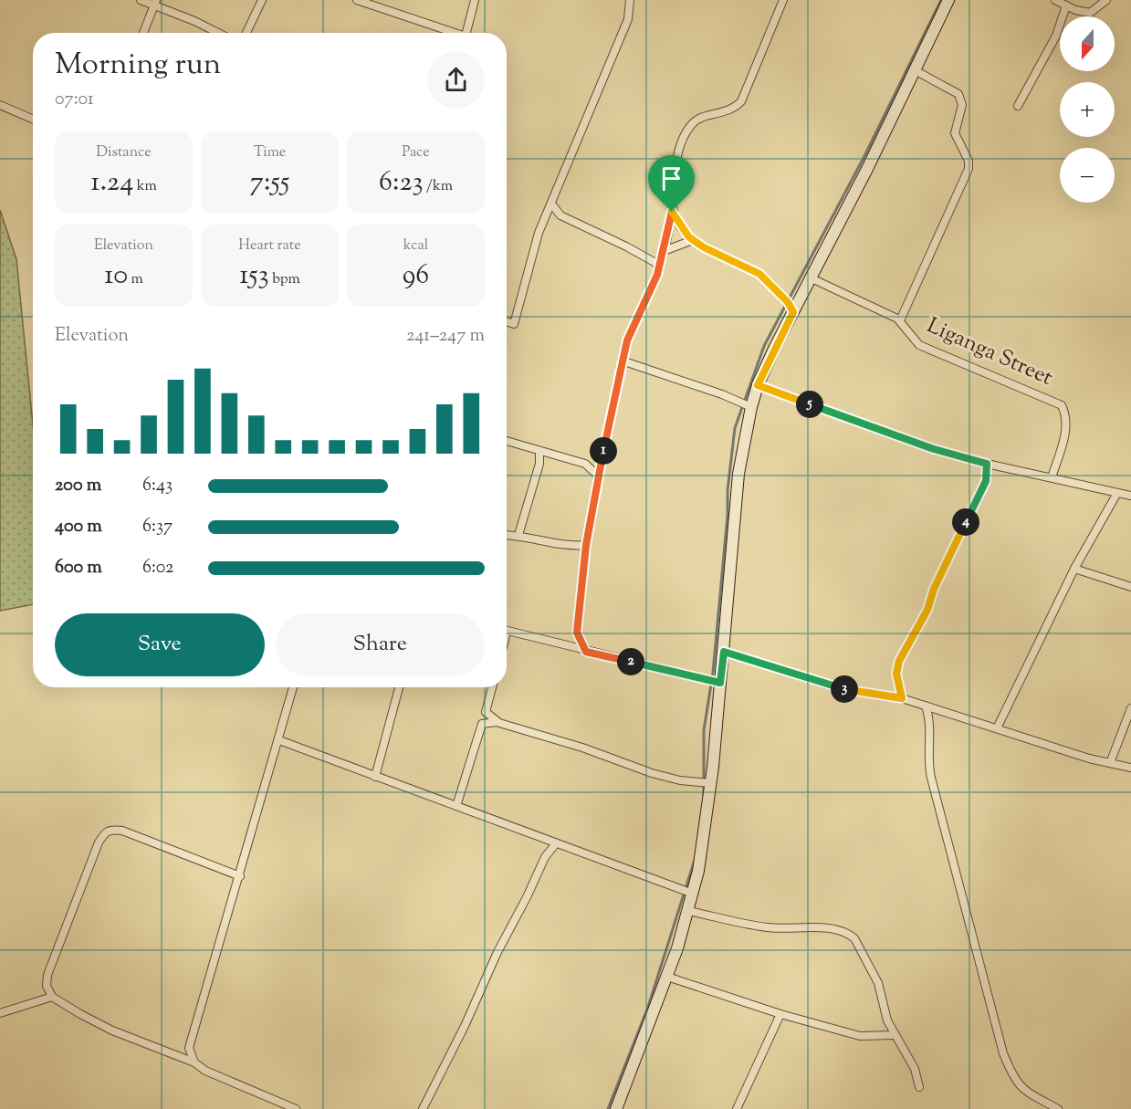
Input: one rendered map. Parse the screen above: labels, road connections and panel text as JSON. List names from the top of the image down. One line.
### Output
{"streets":{"street":["Liganga Street"]},"north":"bottom","page":{"map_buttons":["+","−"],"heading":["Morning run","07:01"],"stats":[["Distance","1.24 km"],["Time","7:55"],["Pace","6:23 /km"],["Elevation","10 m"],["Heart rate","153 bpm"],["kcal","96"]],"chart":["Elevation","241–247 m"],"pins":["5","1","4","2","3"],"list":[{"name":"200 m","note":"6:43"},{"name":"400 m","note":"6:37"},{"name":"600 m","note":"6:02"}],"buttons":["Save","Share"]}}
